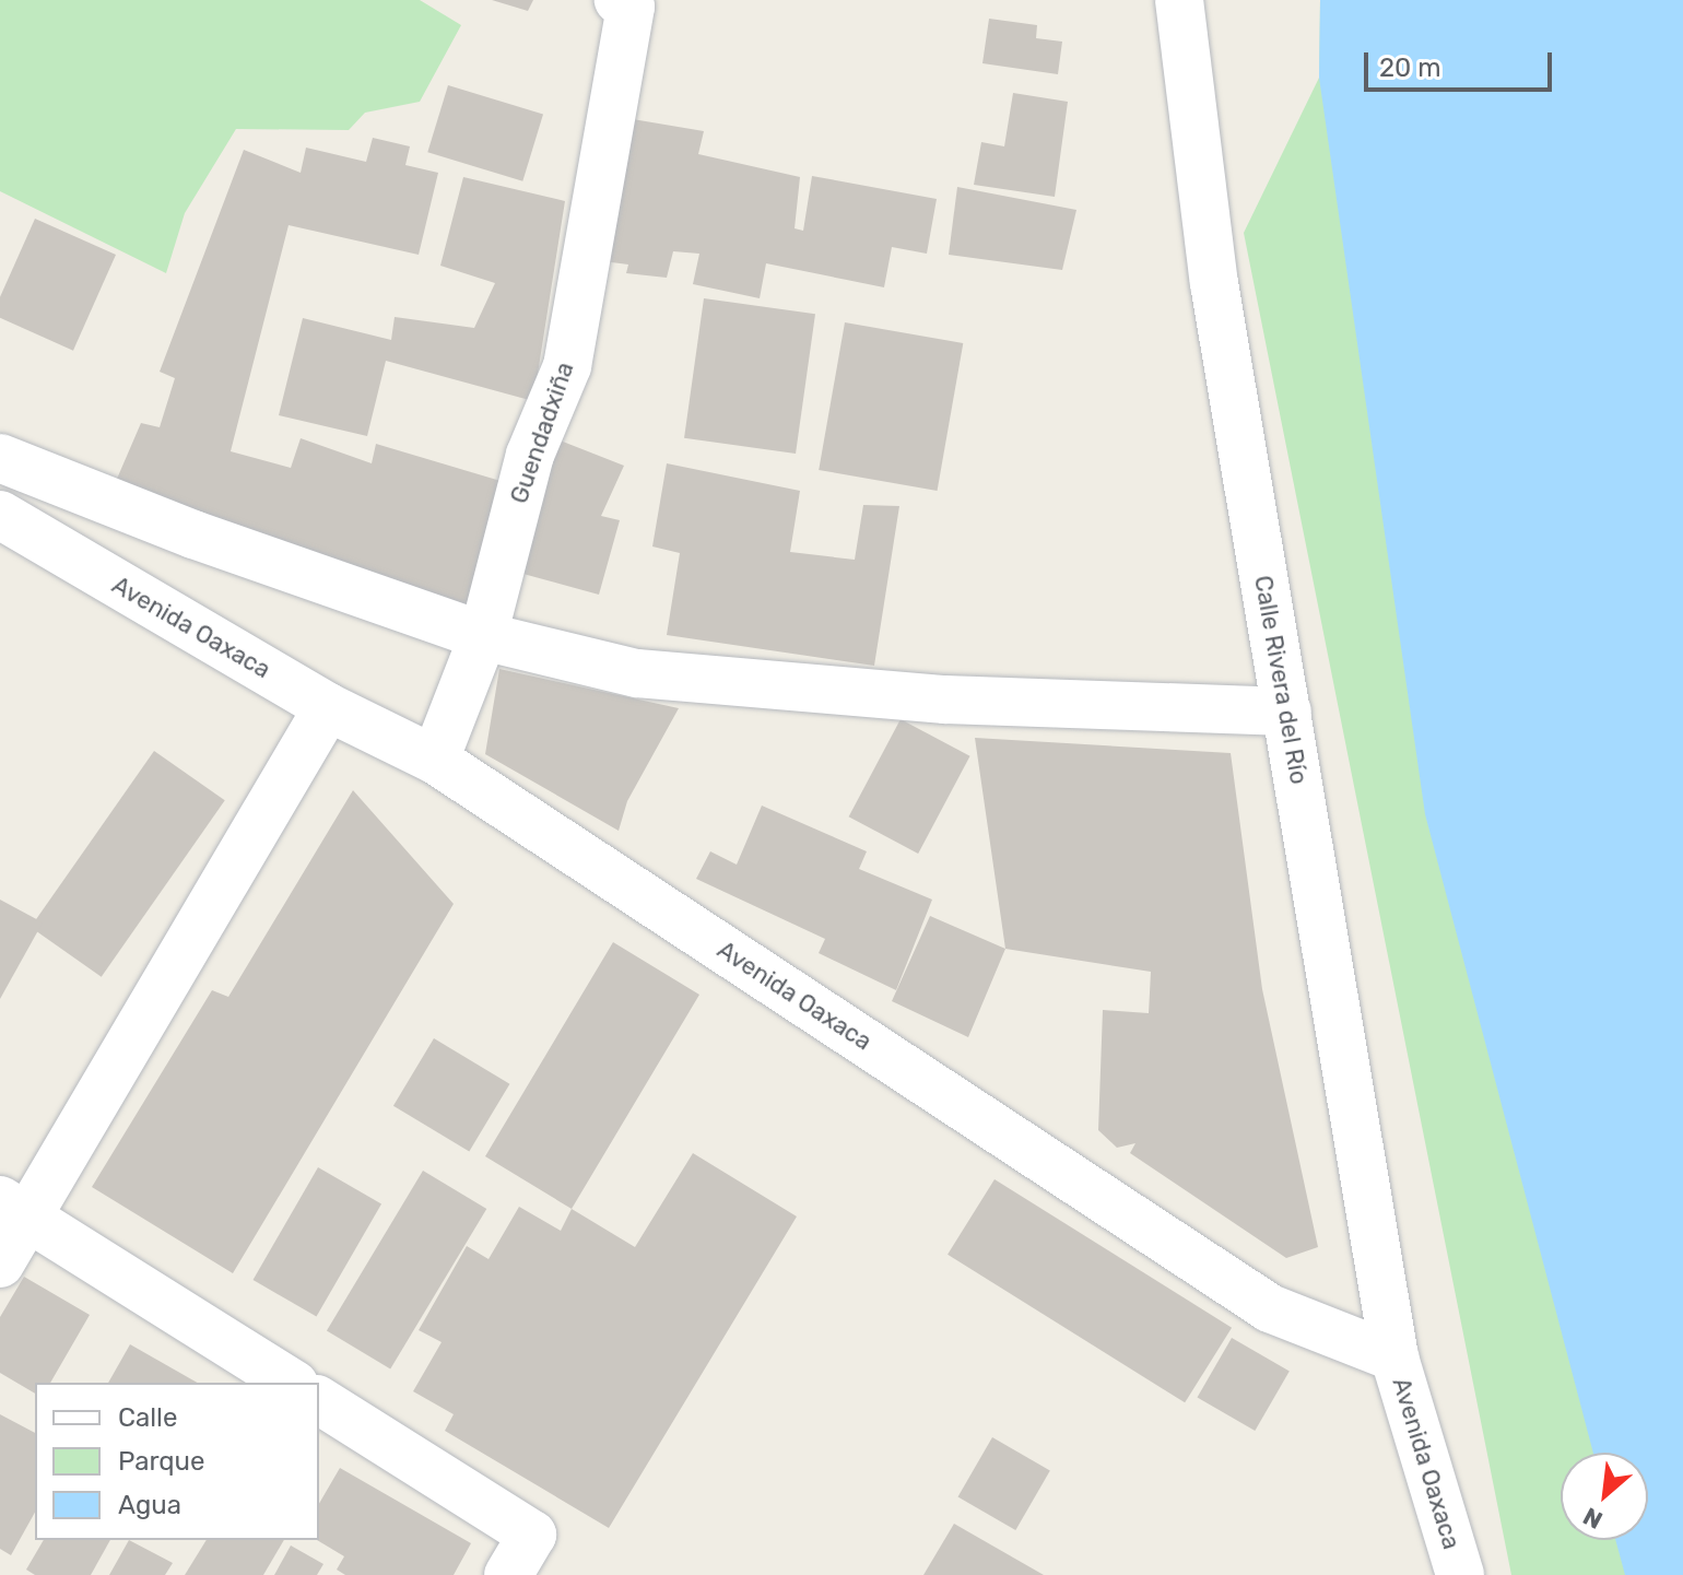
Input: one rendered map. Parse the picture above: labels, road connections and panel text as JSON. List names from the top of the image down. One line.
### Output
{"streets":{"street":["Guendadxiña","Avenida Oaxaca","Calle Rivera del Río"]},"crossings":[["Guendadxiña","Avenida Oaxaca"],["Avenida Oaxaca","Calle Rivera del Río"]],"legend":["Calle","Parque","Agua"],"scale_bar":"20 m","north":"bottom left"}
